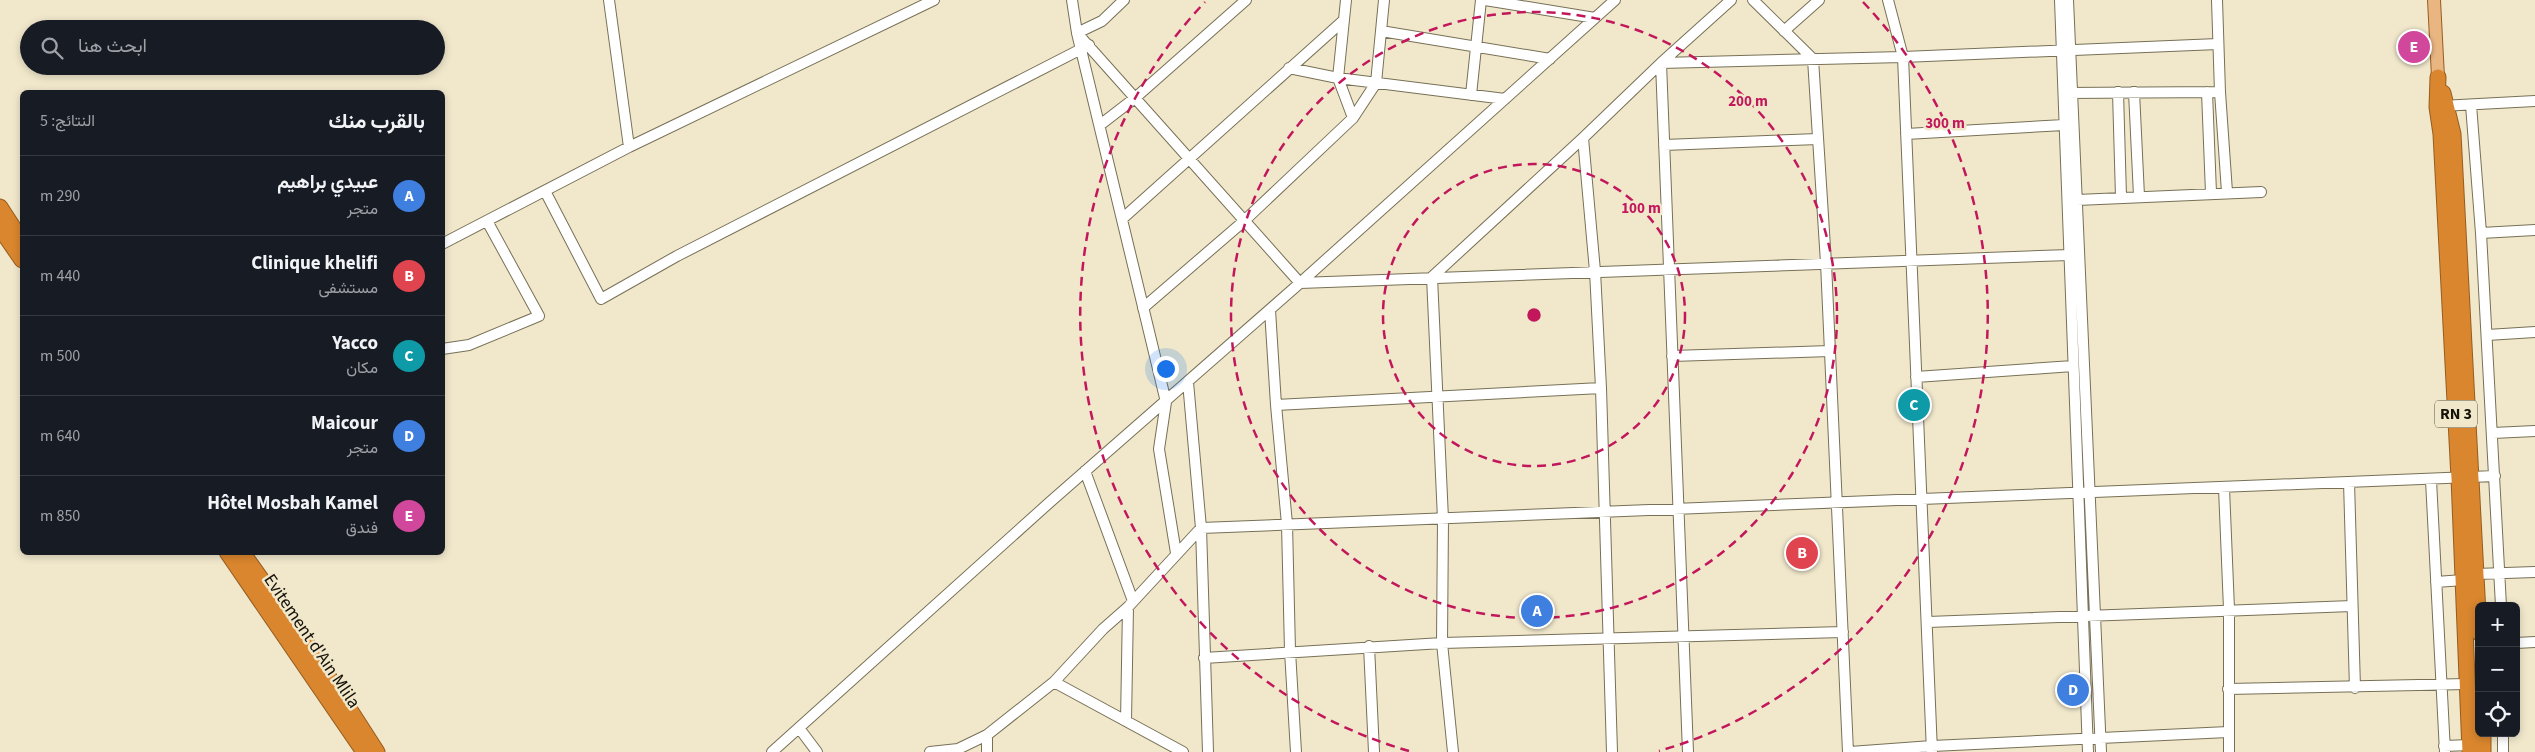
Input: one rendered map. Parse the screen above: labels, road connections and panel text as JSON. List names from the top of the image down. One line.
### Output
{"streets":{"highway":["RN 3","Evitement d'Ain Mlila"]},"page":{"search":"ابحث هنا","pins":["E","C","B","A","D"],"heading":["بالقرب منك","النتائج: 5"],"list":[{"mark":"A","name":"عبيدي براهيم","note":"متجر","value":"290 m"},{"mark":"B","name":"Clinique khelifi","note":"مستشفى","value":"440 m"},{"mark":"C","name":"Yacco","note":"مكان","value":"500 m"},{"mark":"D","name":"Maicour","note":"متجر","value":"640 m"},{"mark":"E","name":"Hôtel Mosbah Kamel","note":"فندق","value":"850 m"}],"map_buttons":["+","−"]},"rings":["200 m","300 m","100 m"]}
